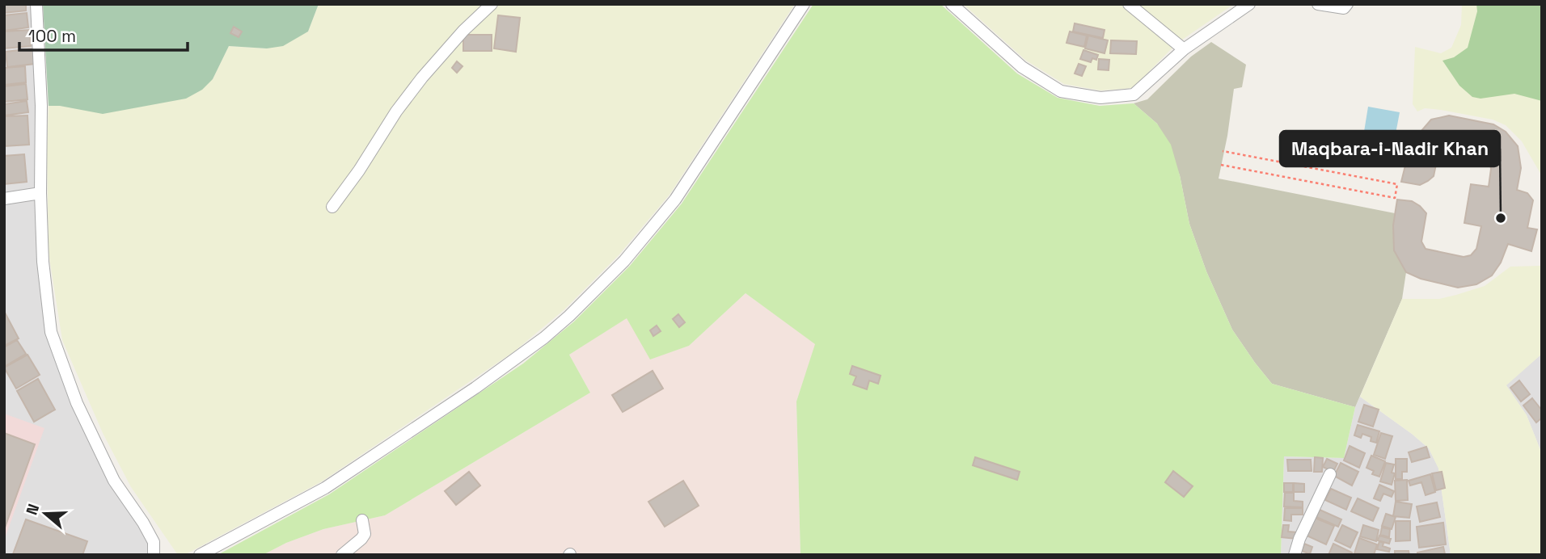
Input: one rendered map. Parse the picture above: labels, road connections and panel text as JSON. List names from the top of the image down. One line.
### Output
{"places":["Maqbara-i-Nadir Khan"],"scale_bar":"100 m","north":"left"}
